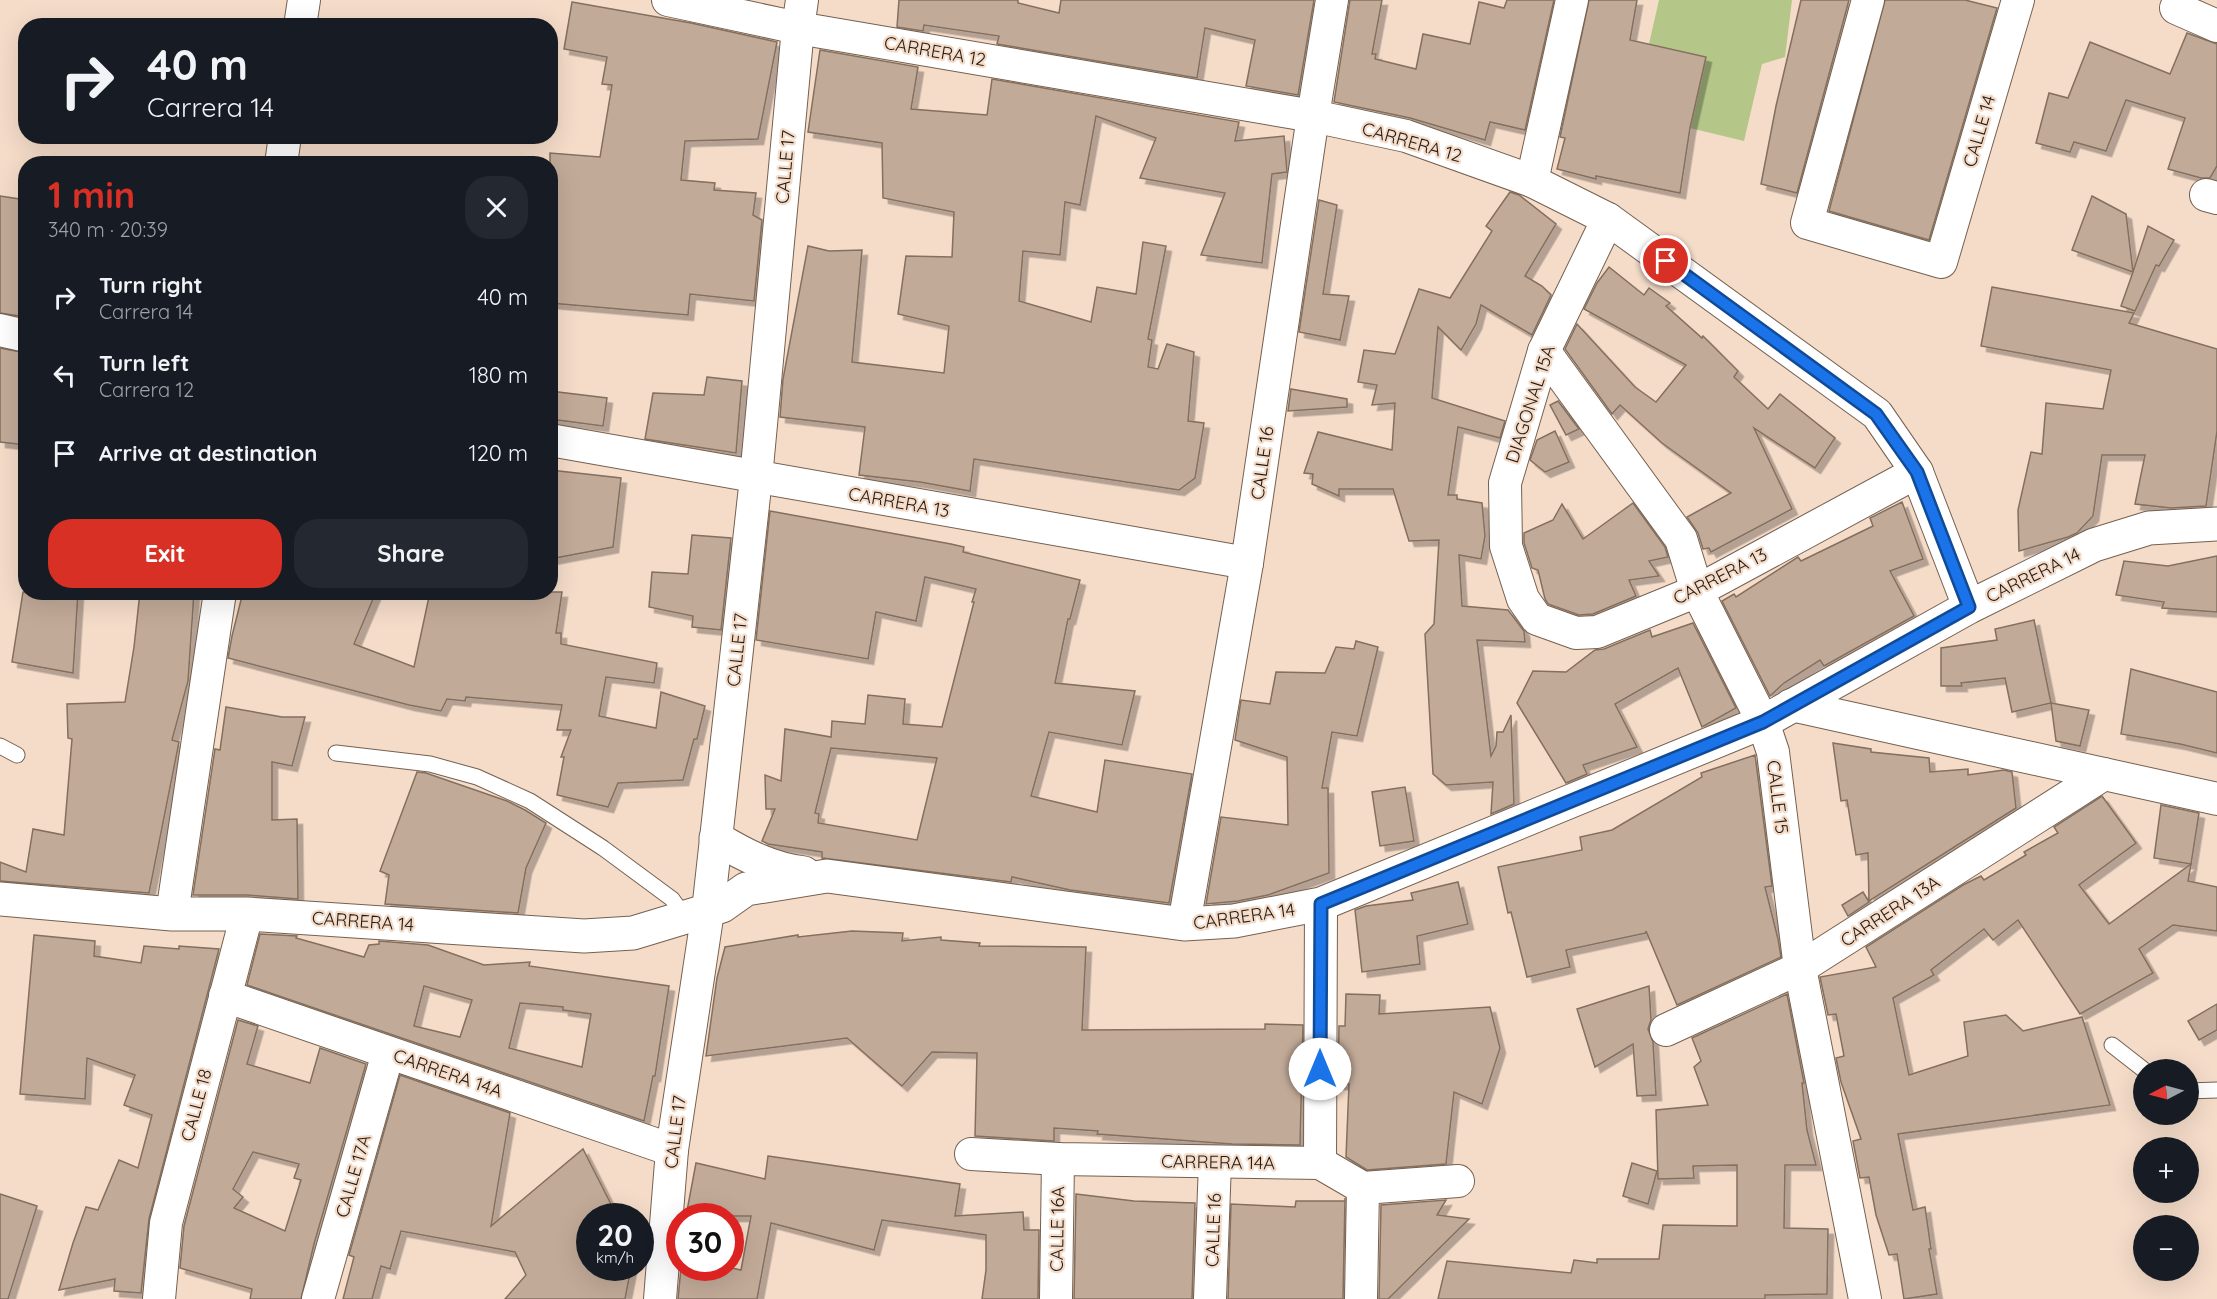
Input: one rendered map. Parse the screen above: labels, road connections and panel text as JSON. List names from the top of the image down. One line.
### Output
{"streets":{"street":["CARRERA 12","CALLE 14","CALLE 17","DIAGONAL 15A","CALLE 16","CARRERA 13","CARRERA 14","CALLE 15","CARRERA 13A","CARRERA 14A","CALLE 18","CALLE 17A","CALLE 16A"]},"crossings":[["CARRERA 12","CALLE 17"],["CARRERA 12","DIAGONAL 15A"],["CARRERA 12","CALLE 16"],["CARRERA 12","CARRERA 13"],["CARRERA 12","CARRERA 14"],["CALLE 17","CARRERA 13"],["CALLE 17","CARRERA 14"],["CALLE 17","CARRERA 14A"],["DIAGONAL 15A","CARRERA 13"],["DIAGONAL 15A","CALLE 15"],["CALLE 16","CARRERA 13"],["CALLE 16","CARRERA 14"],["CALLE 16","CARRERA 14A"],["CARRERA 13","CALLE 15"],["CARRERA 14","CALLE 15"],["CARRERA 14","CALLE 18"],["CALLE 15","CARRERA 13A"],["CARRERA 14A","CALLE 18"],["CARRERA 14A","CALLE 17A"],["CARRERA 14A","CALLE 16A"]],"north":"left","page":{"turn":["40 m","Carrera 14"],"heading":["1 min","340 m · 20:39"],"list":[{"name":"Turn right","note":"Carrera 14","value":"40 m"},{"name":"Turn left","note":"Carrera 12","value":"180 m"},{"name":"Arrive at destination","value":"120 m"}],"buttons":["Exit","Share"],"map_buttons":["+","−"],"speed":"20 km/h","limit":"30"}}
